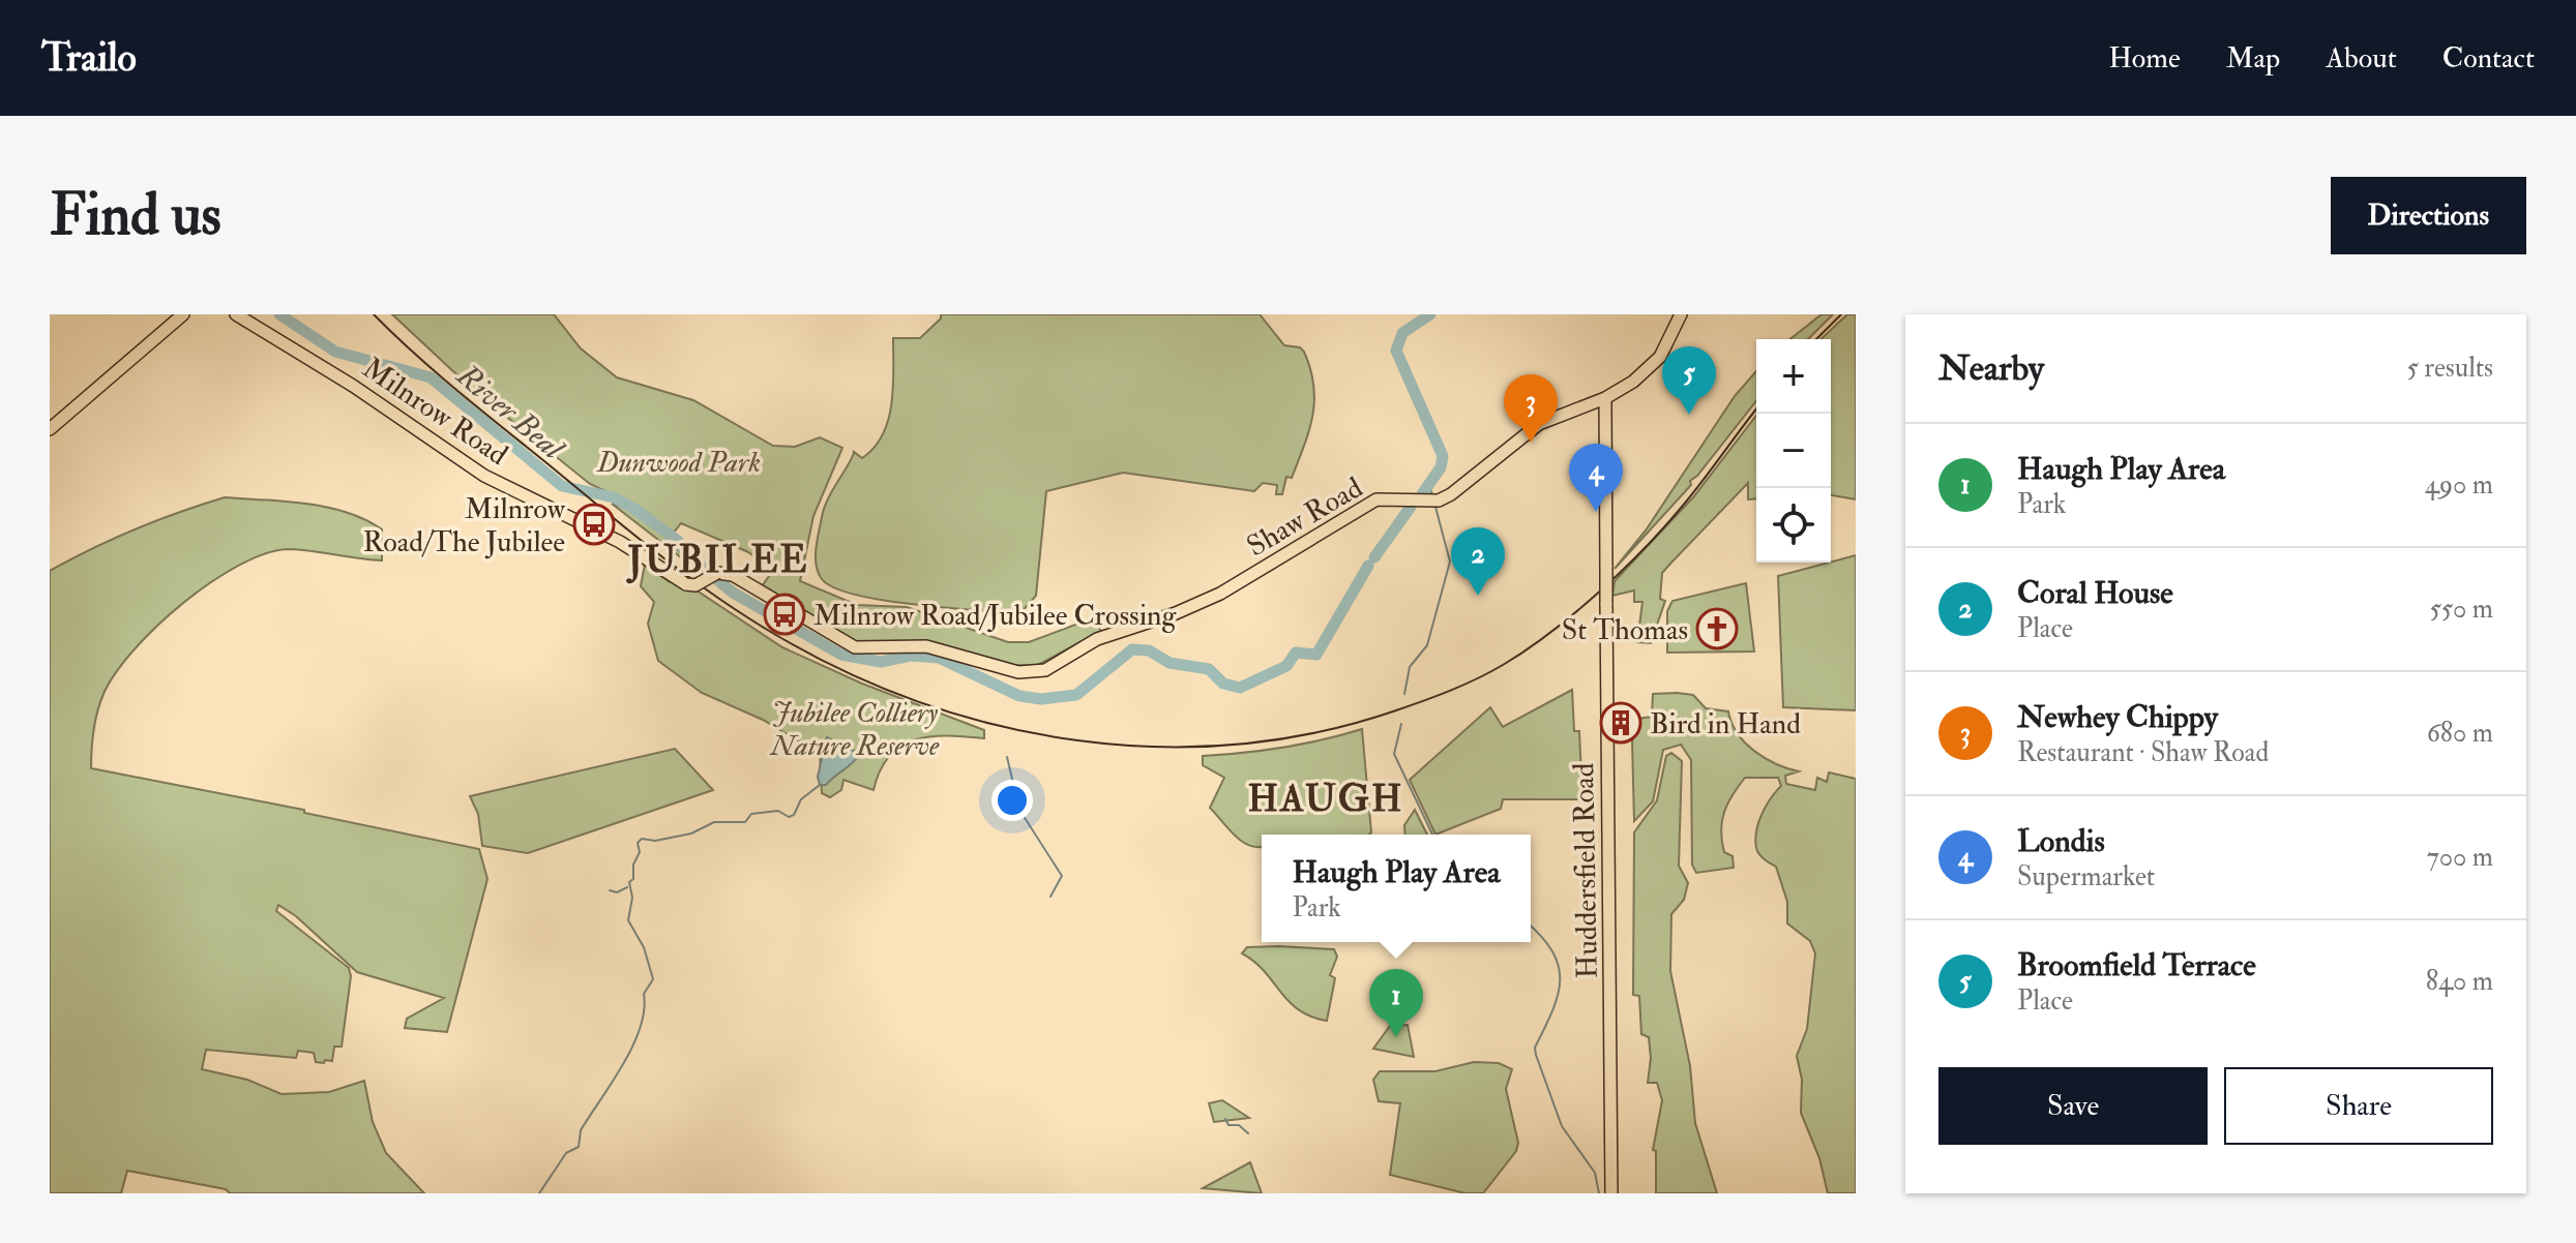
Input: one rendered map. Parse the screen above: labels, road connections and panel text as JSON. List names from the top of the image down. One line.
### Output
{"streets":{"main road":["Milnrow Road","Shaw Road","Huddersfield Road"]},"crossings":[["Milnrow Road","Shaw Road"],["Shaw Road","Huddersfield Road"]],"districts":["JUBILEE","HAUGH"],"water":["River Beal"],"parks":["Dunwood Park","Jubilee Colliery Nature Reserve"],"places":{"bus stop":["Milnrow Road/The Jubilee","Milnrow Road/Jubilee Crossing"],"church":["St Thomas"],"building":["Bird in Hand"]},"page":{"header":"Trailo","nav":["Home","Map","About","Contact"],"buttons":["Directions",["Save","Share"]],"title":"Find us","heading":["Nearby","5 results"],"map_buttons":["+","−"],"pins":["5","3","4","2","1"],"list":[{"mark":"1","name":"Haugh Play Area","note":"Park","value":"490 m"},{"mark":"2","name":"Coral House","note":"Place","value":"550 m"},{"mark":"3","name":"Newhey Chippy","note":"Restaurant · Shaw Road","value":"680 m"},{"mark":"4","name":"Londis","note":"Supermarket","value":"700 m"},{"mark":"5","name":"Broomfield Terrace","note":"Place","value":"840 m"}],"popup":["Haugh Play Area","Park"]}}
